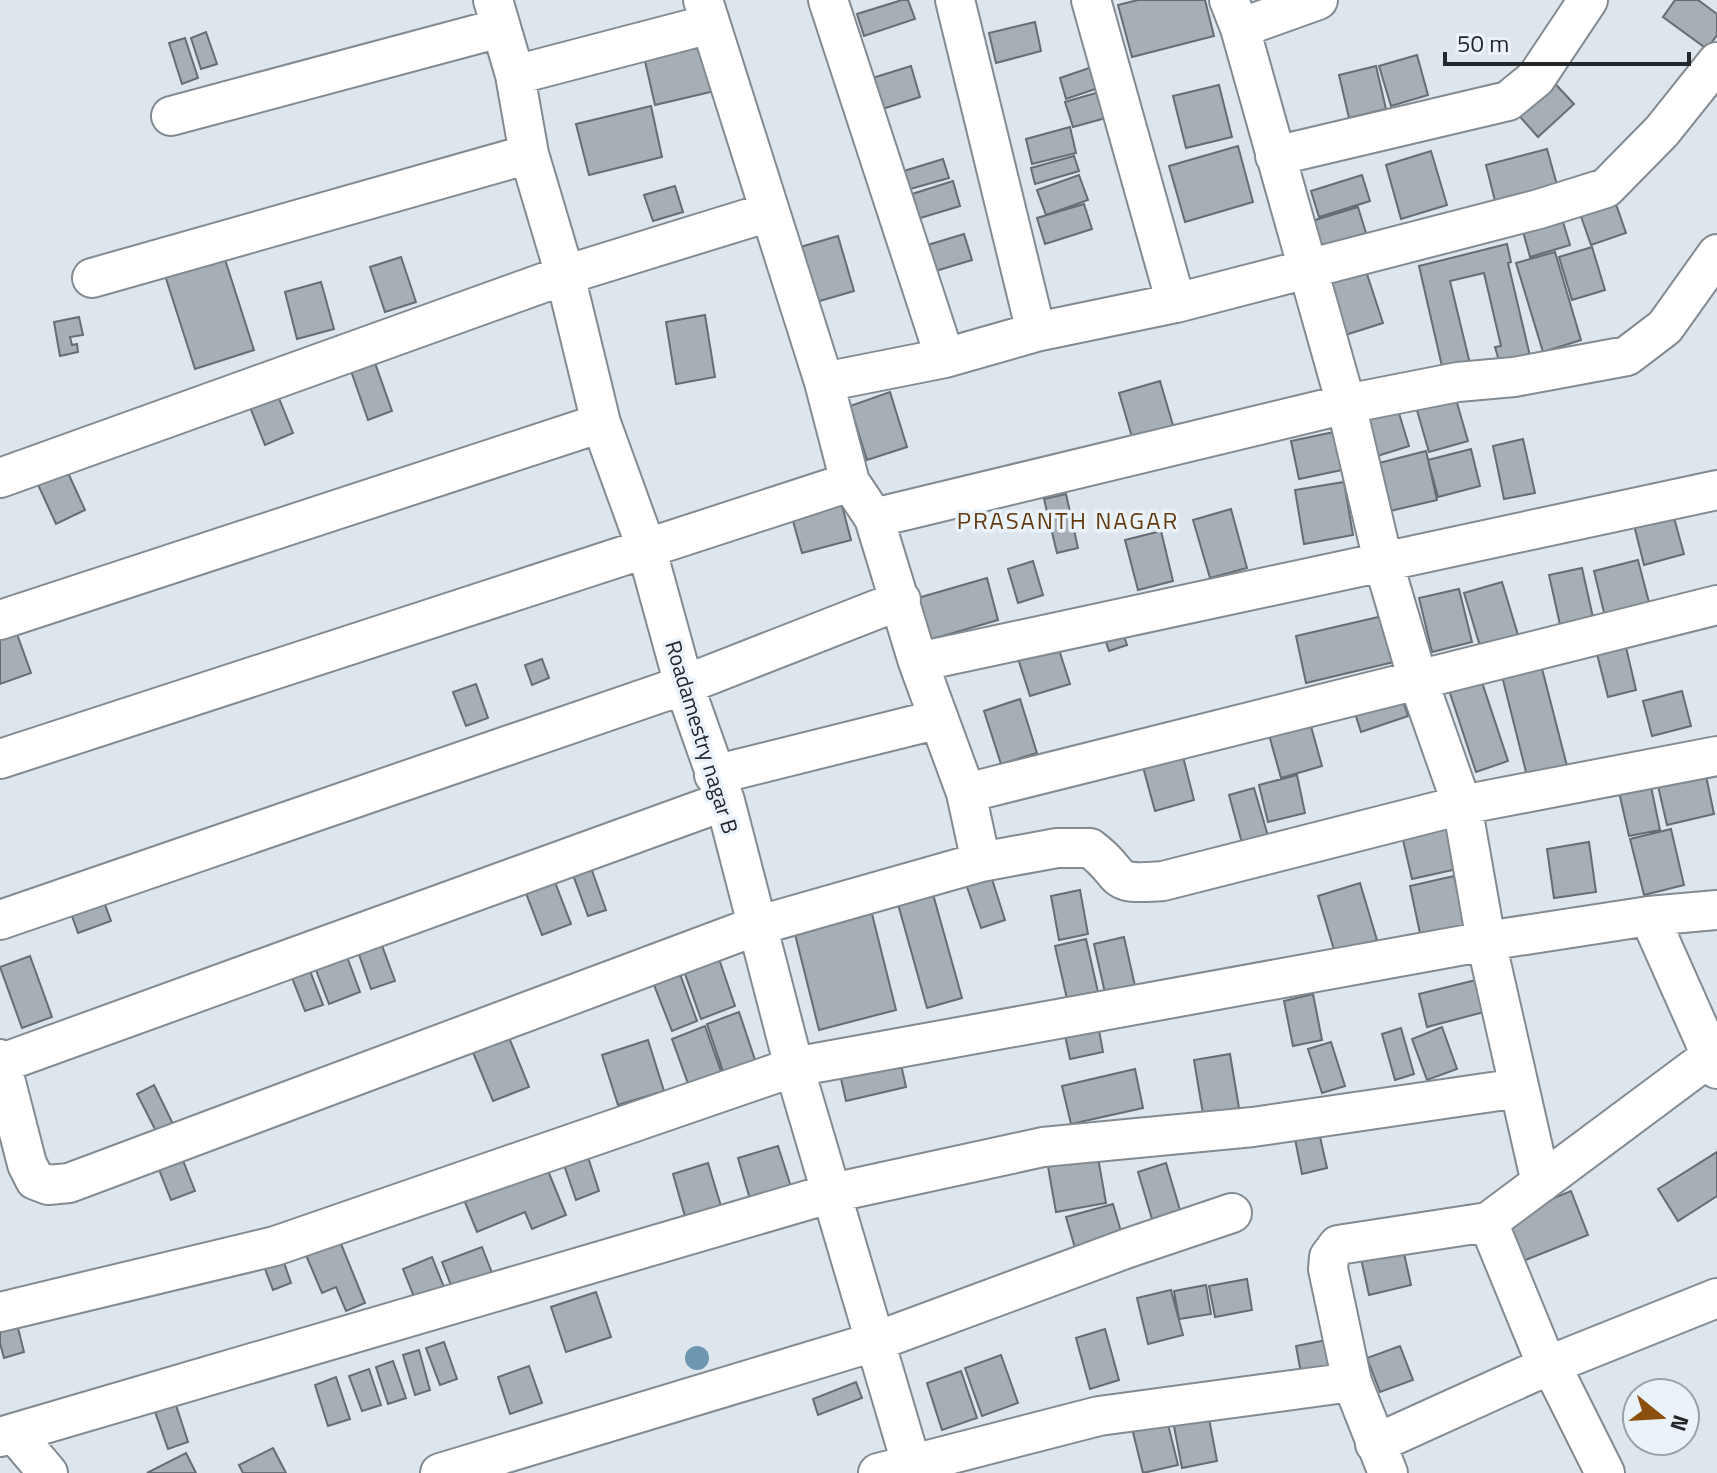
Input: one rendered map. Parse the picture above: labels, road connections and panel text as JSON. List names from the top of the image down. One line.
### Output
{"streets":{"street":["Roadamestry nagar B"]},"districts":["PRASANTH NAGAR"],"scale_bar":"50 m","north":"right"}
